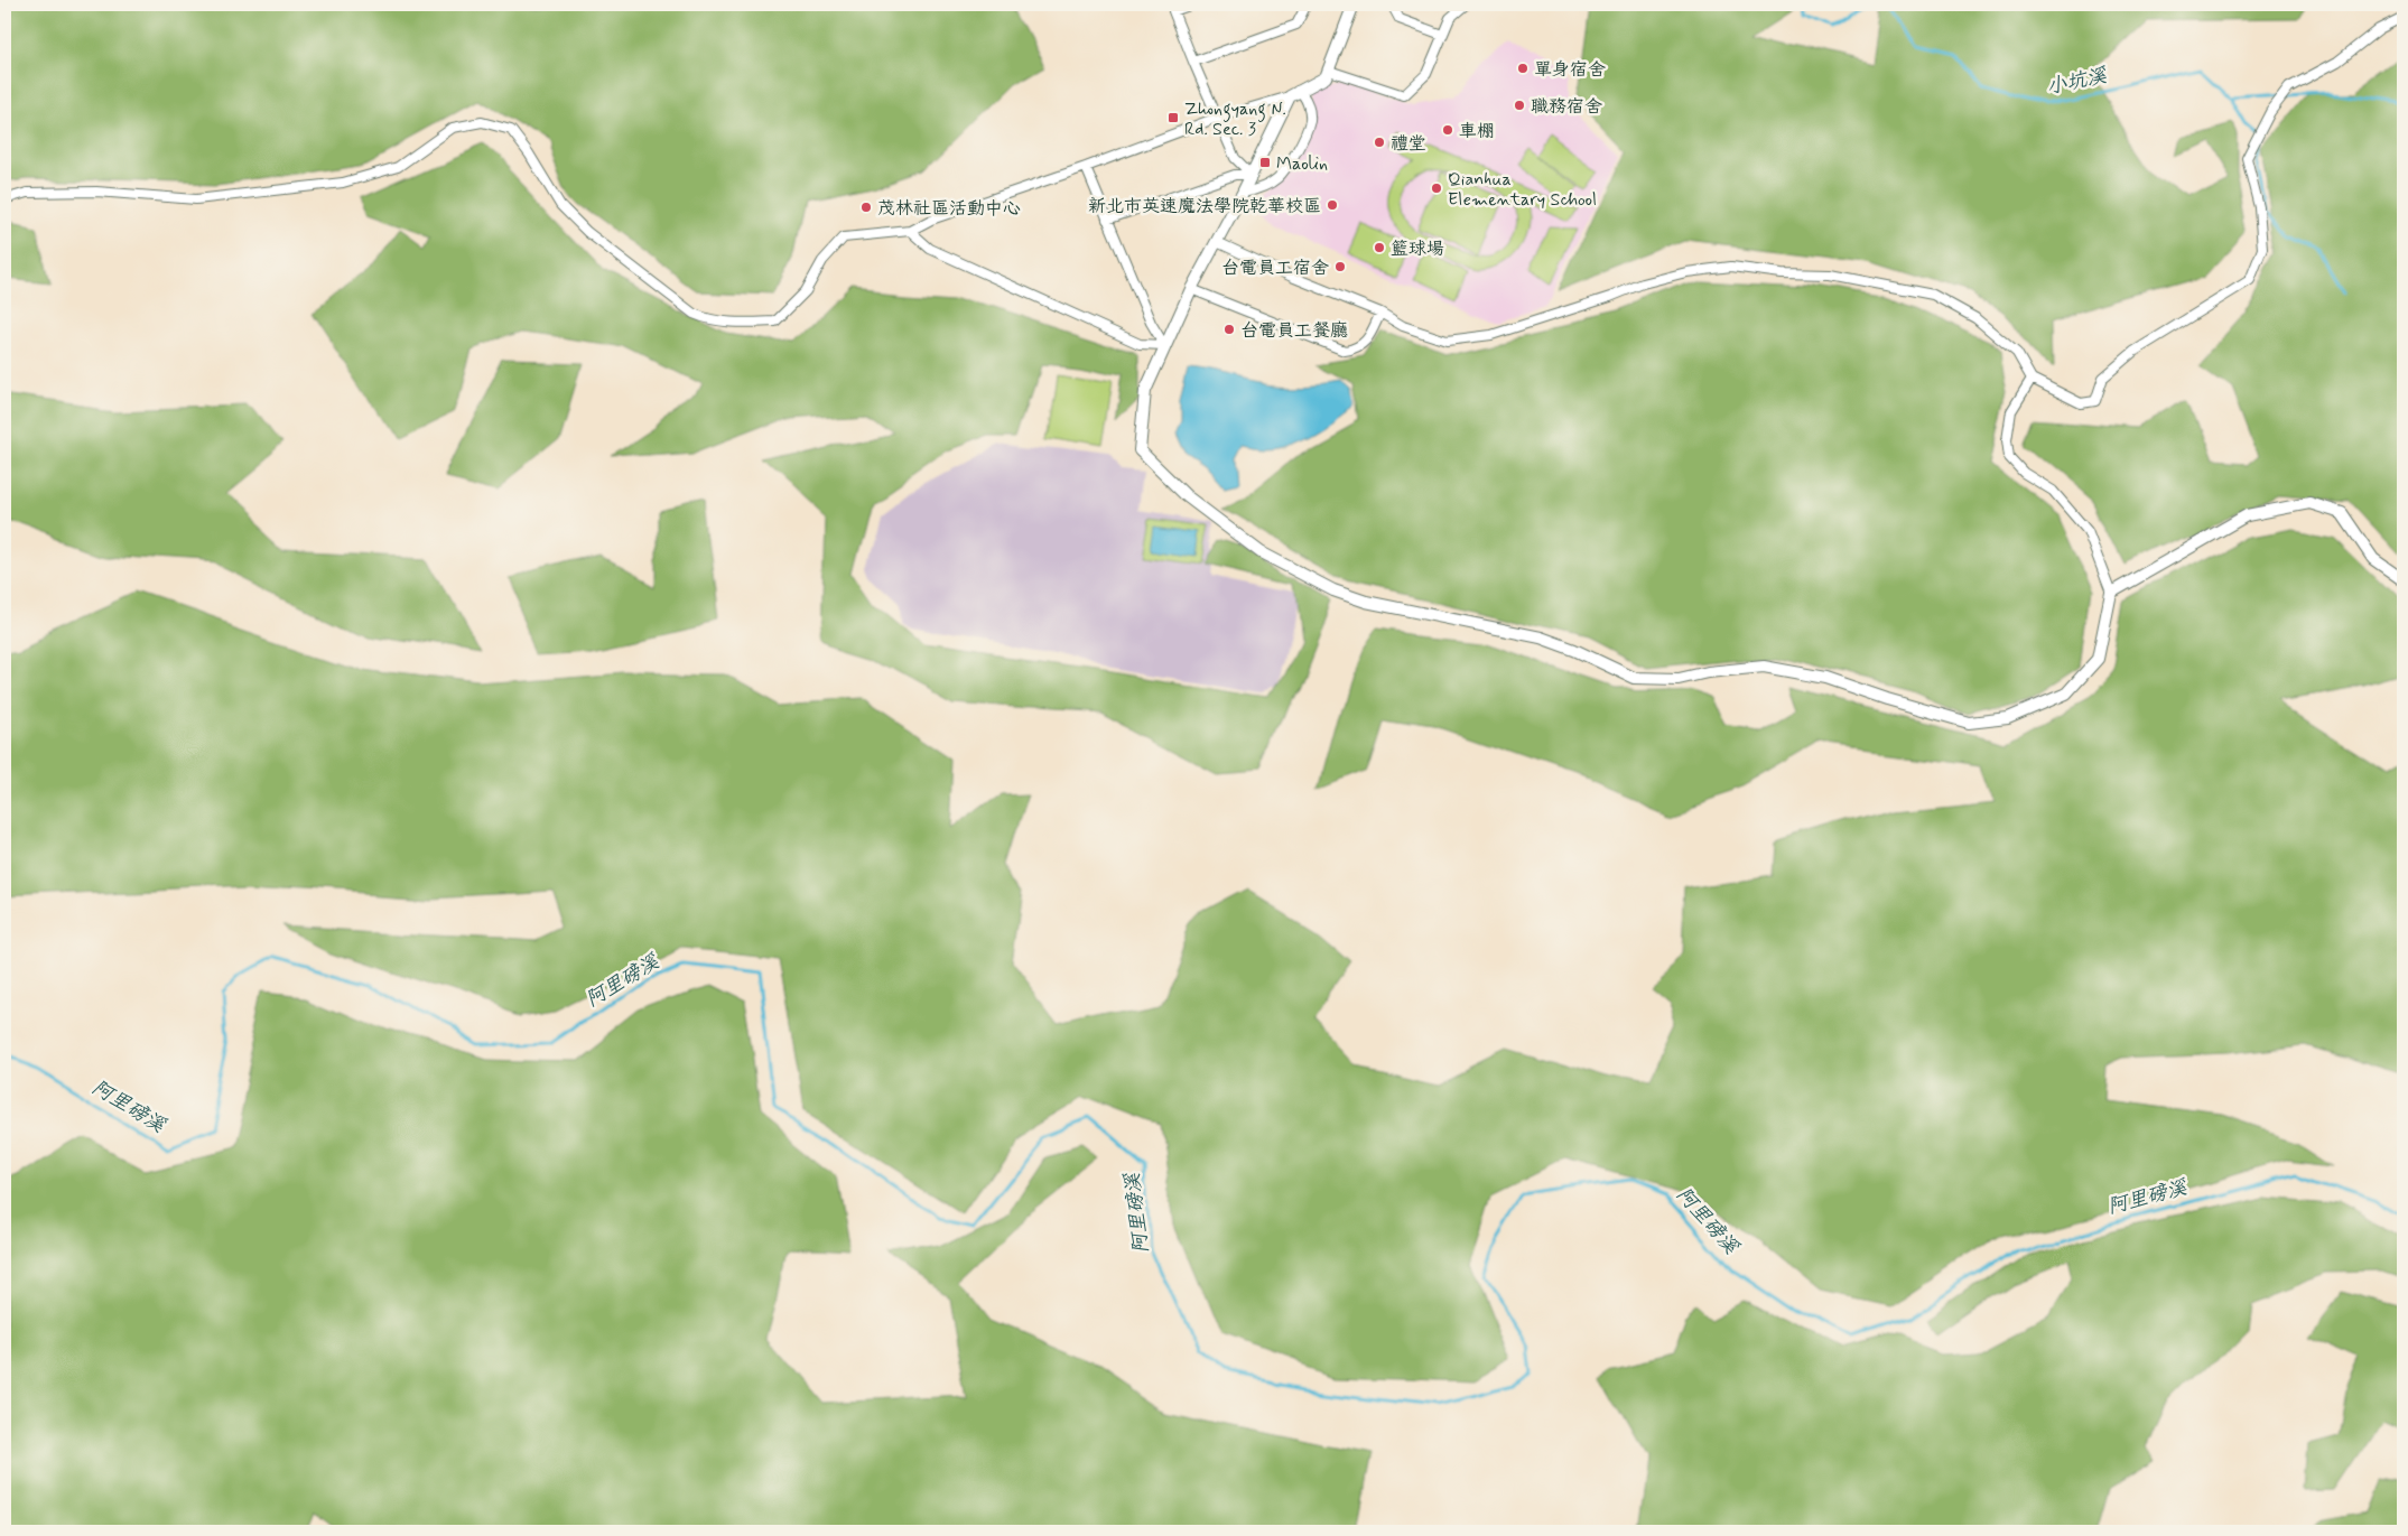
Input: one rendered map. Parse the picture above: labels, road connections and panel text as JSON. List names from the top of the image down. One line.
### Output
{"water":["小坑溪","阿里磅溪"],"places":{"other":["單身宿舍","職務宿舍","車棚","禮堂","Qianhua Elementary School","新北市英速魔法學院乾華校區","茂林社區活動中心","籃球場","台電員工宿舍","台電員工餐廳"],"transit":["Zhongyang N. Rd. Sec. 3","Maolin"]}}
